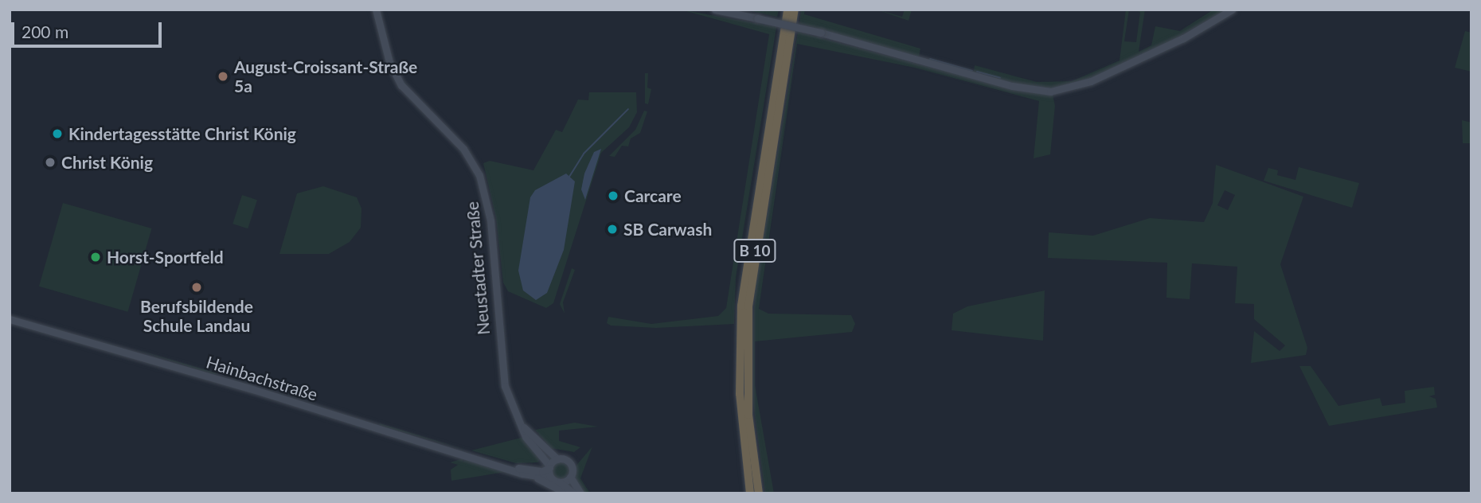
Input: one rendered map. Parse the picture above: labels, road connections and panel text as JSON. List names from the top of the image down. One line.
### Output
{"streets":{"highway":["B 10"],"main road":["Neustadter Straße","Hainbachstraße"]},"crossings":[["Neustadter Straße","Hainbachstraße"]],"places":["August-Croissant-Straße 5a","Kindertagesstätte Christ König","Christ König","Carcare","SB Carwash","Horst-Sportfeld","Berufsbildende Schule Landau"],"scale_bar":"200 m"}
